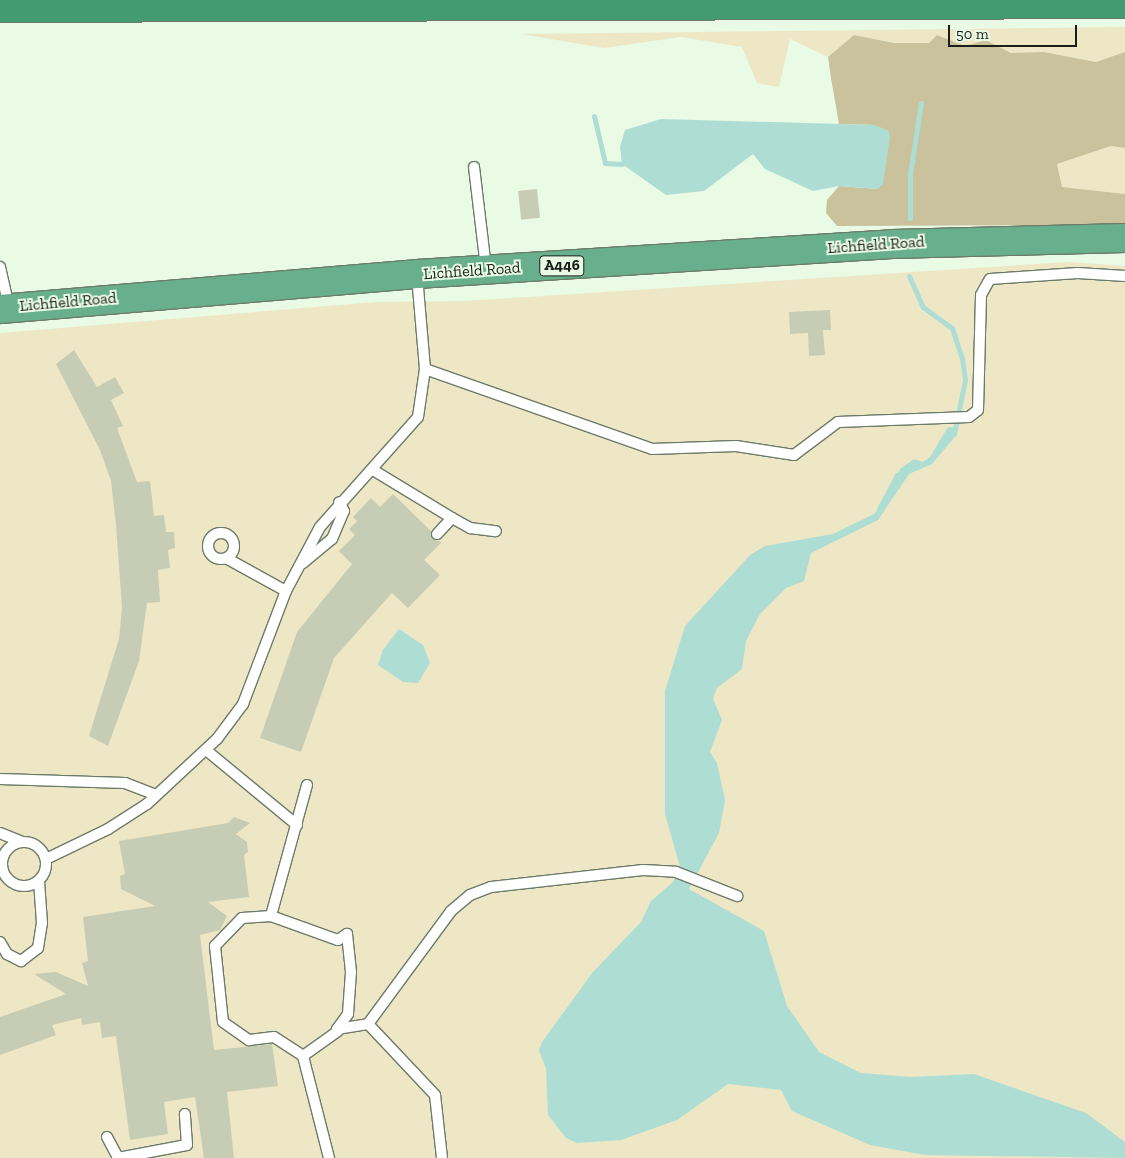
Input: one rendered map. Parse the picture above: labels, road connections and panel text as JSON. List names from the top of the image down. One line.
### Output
{"streets":{"highway":["Lichfield Road","A446"]},"scale_bar":"50 m"}
